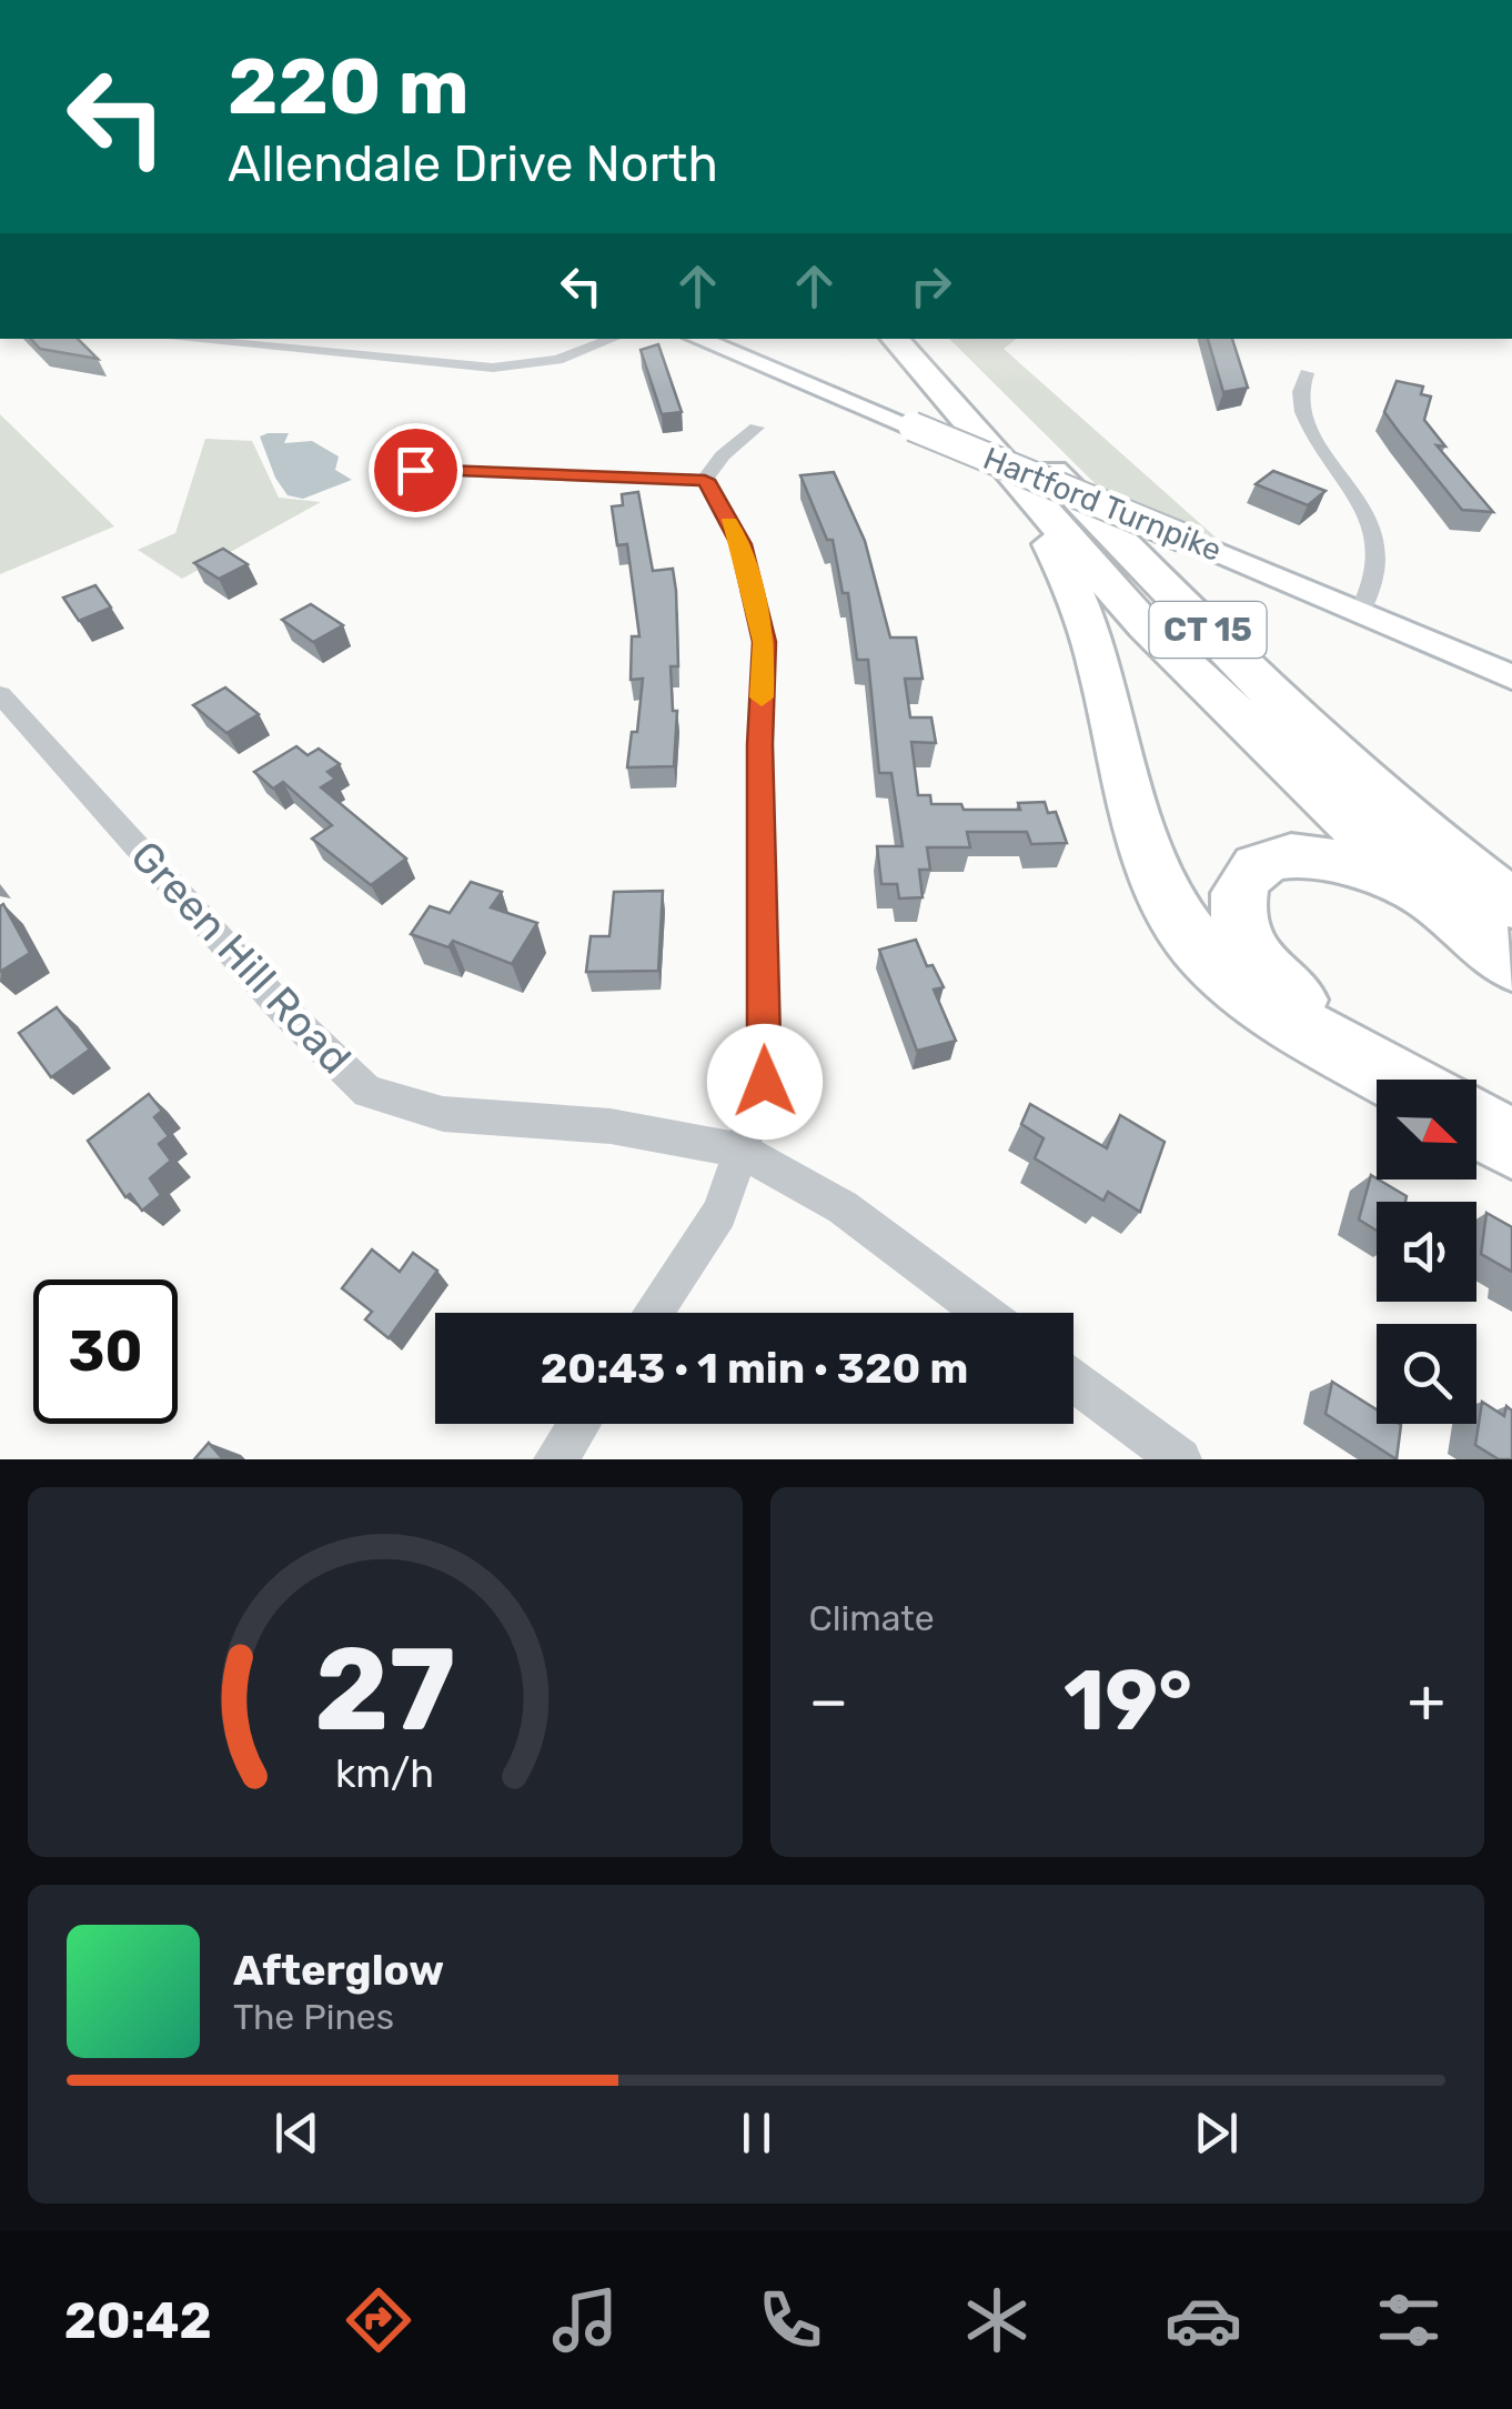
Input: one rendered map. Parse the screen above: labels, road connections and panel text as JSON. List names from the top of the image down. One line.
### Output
{"streets":{"highway":["CT 15"],"main road":["Hartford Turnpike"],"street":["Green Hill Road"]},"north":"bottom right","page":{"turn":["220 m","Allendale Drive North"],"limit":"30","trip":"20:43 · 1 min · 320 m","tile":"Climate","heat":["−","19°","+"],"song":["Afterglow","The Pines"],"tabs":"20:42","gauge":["27","km/h"]}}
